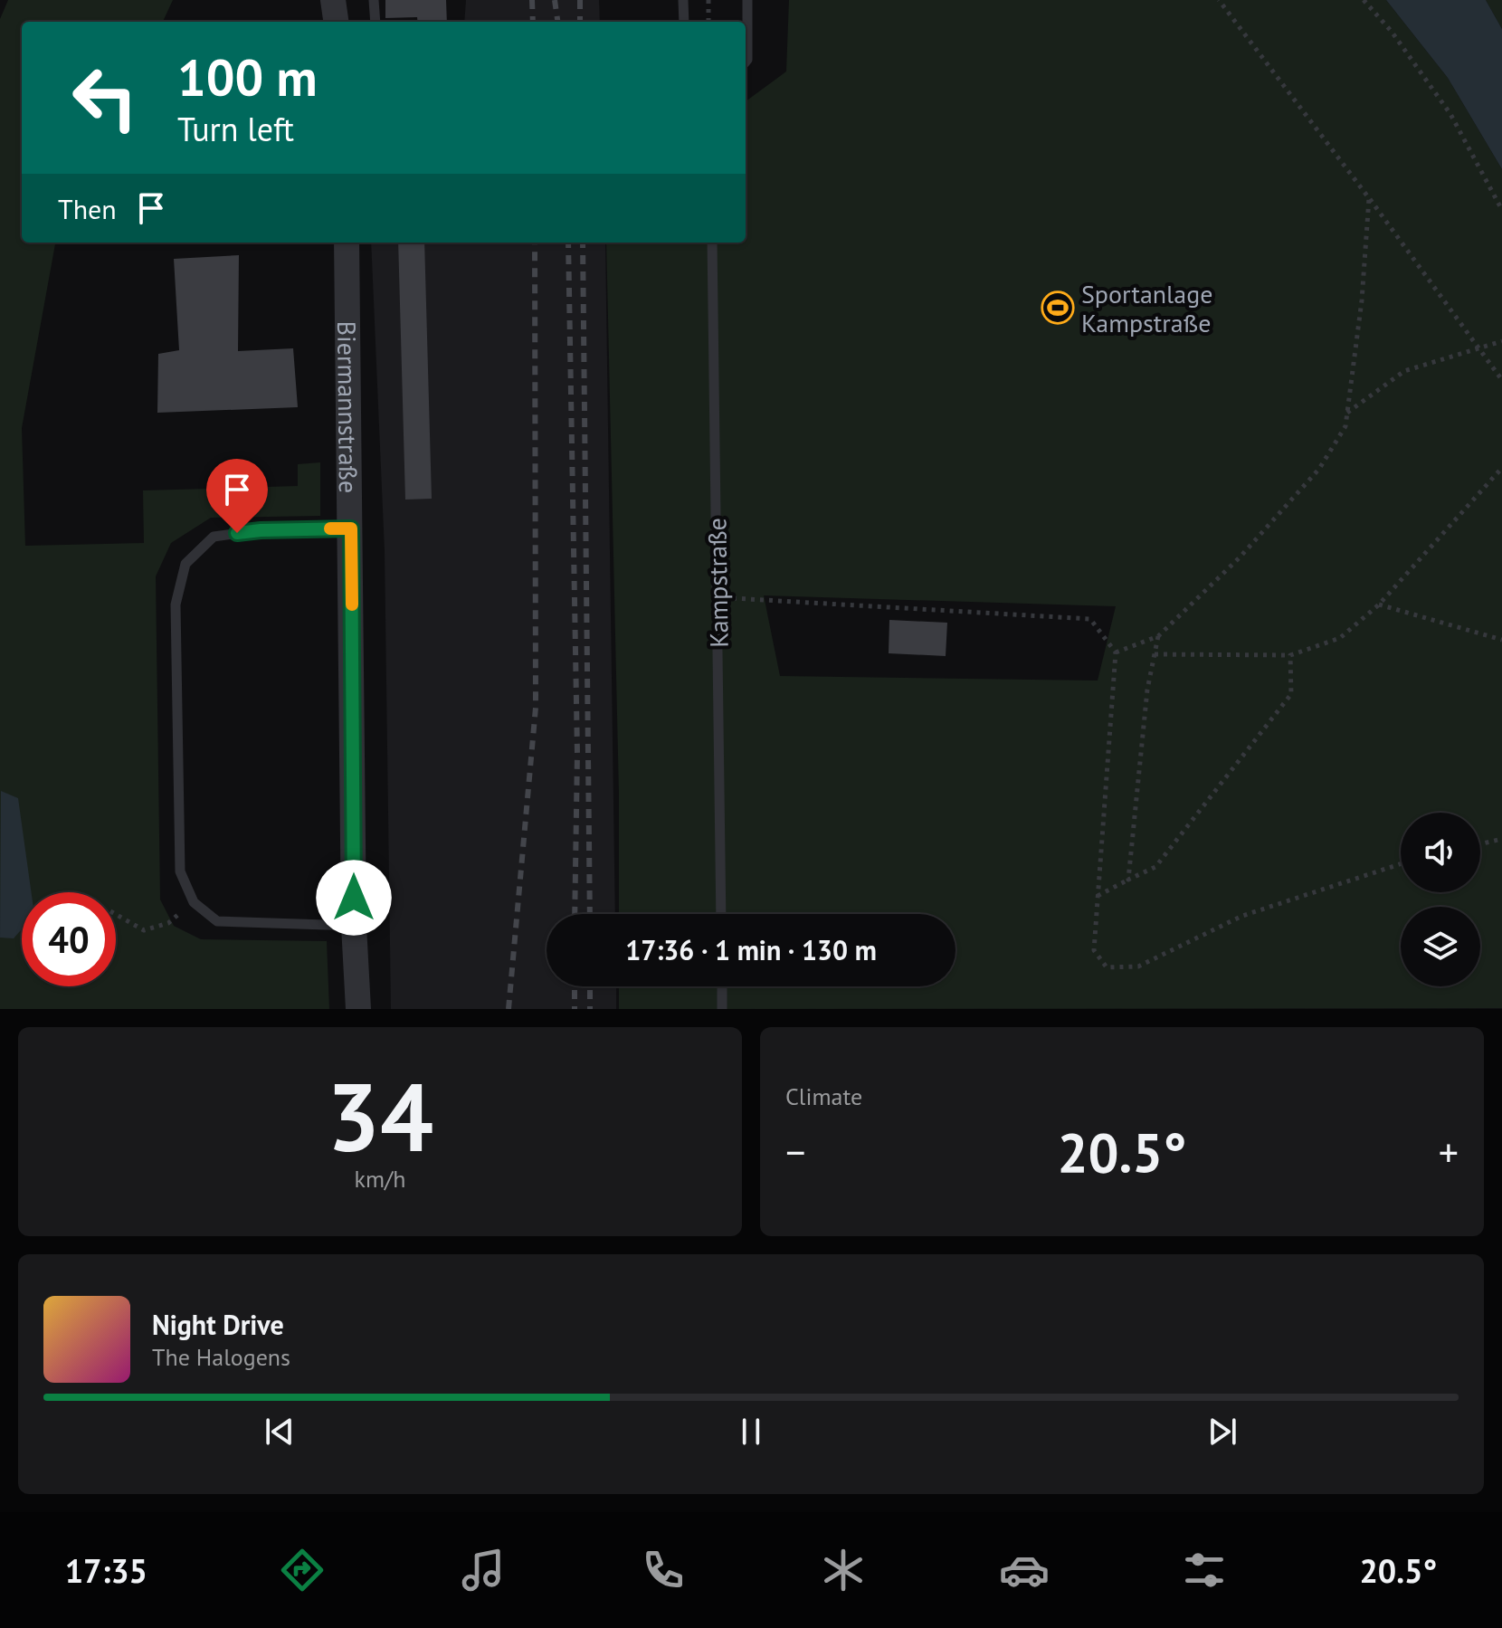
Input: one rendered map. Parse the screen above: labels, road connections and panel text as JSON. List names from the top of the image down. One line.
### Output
{"streets":{"street":["Biermannstraße"],"lane":["Kampstraße"]},"places":{"sports":["Sportanlage Kampstraße"]},"page":{"turn":["100 m","Turn left"],"then":"Then","limit":"40","trip":"17:36 · 1 min · 130 m","tile":[["34","km/h"],"Climate"],"heat":["−","20.5°","+"],"song":["Night Drive","The Halogens"],"tabs":["17:35","20.5°"]}}
